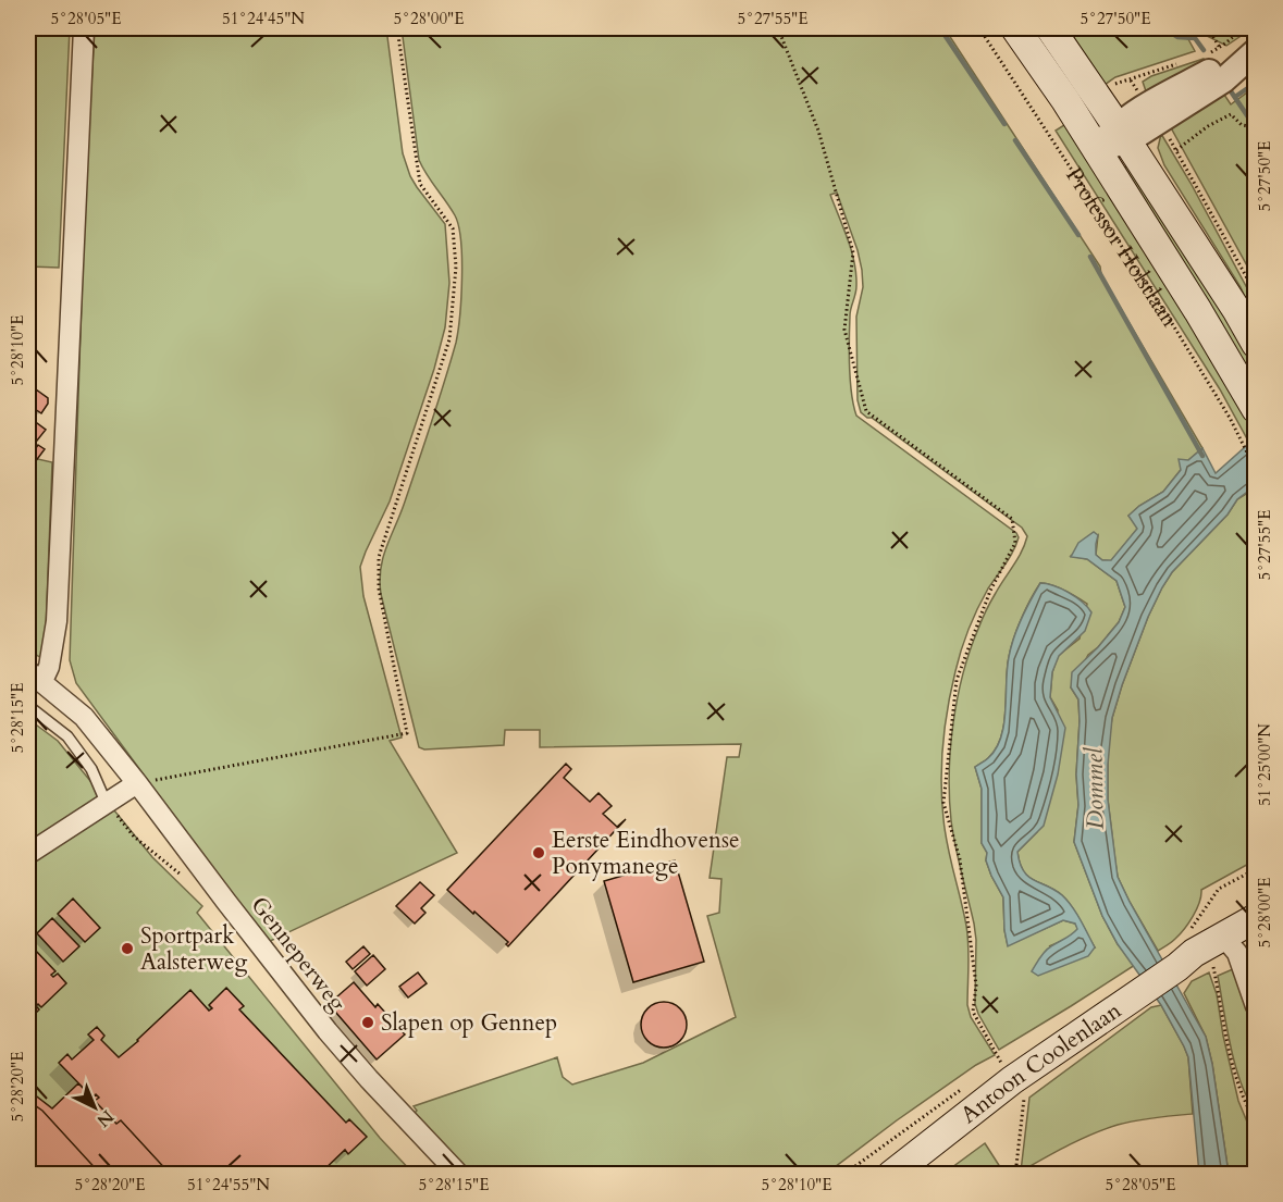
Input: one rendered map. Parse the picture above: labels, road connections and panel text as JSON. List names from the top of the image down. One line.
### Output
{"streets":{"main road":["Professor Holstlaan","Antoon Coolenlaan"],"street":["Genneperweg"]},"water":["Dommel"],"places":["Eerste Eindhovense Ponymanege","Sportpark Aalsterweg","Slapen op Gennep"],"north":"bottom right","coordinates":["5°28'05\"E","51°24'45\"N","5°28'00\"E","5°27'55\"E","5°27'50\"E","5°28'10\"E","5°28'15\"E","51°25'00\"N","5°28'20\"E","51°24'55\"N"]}
